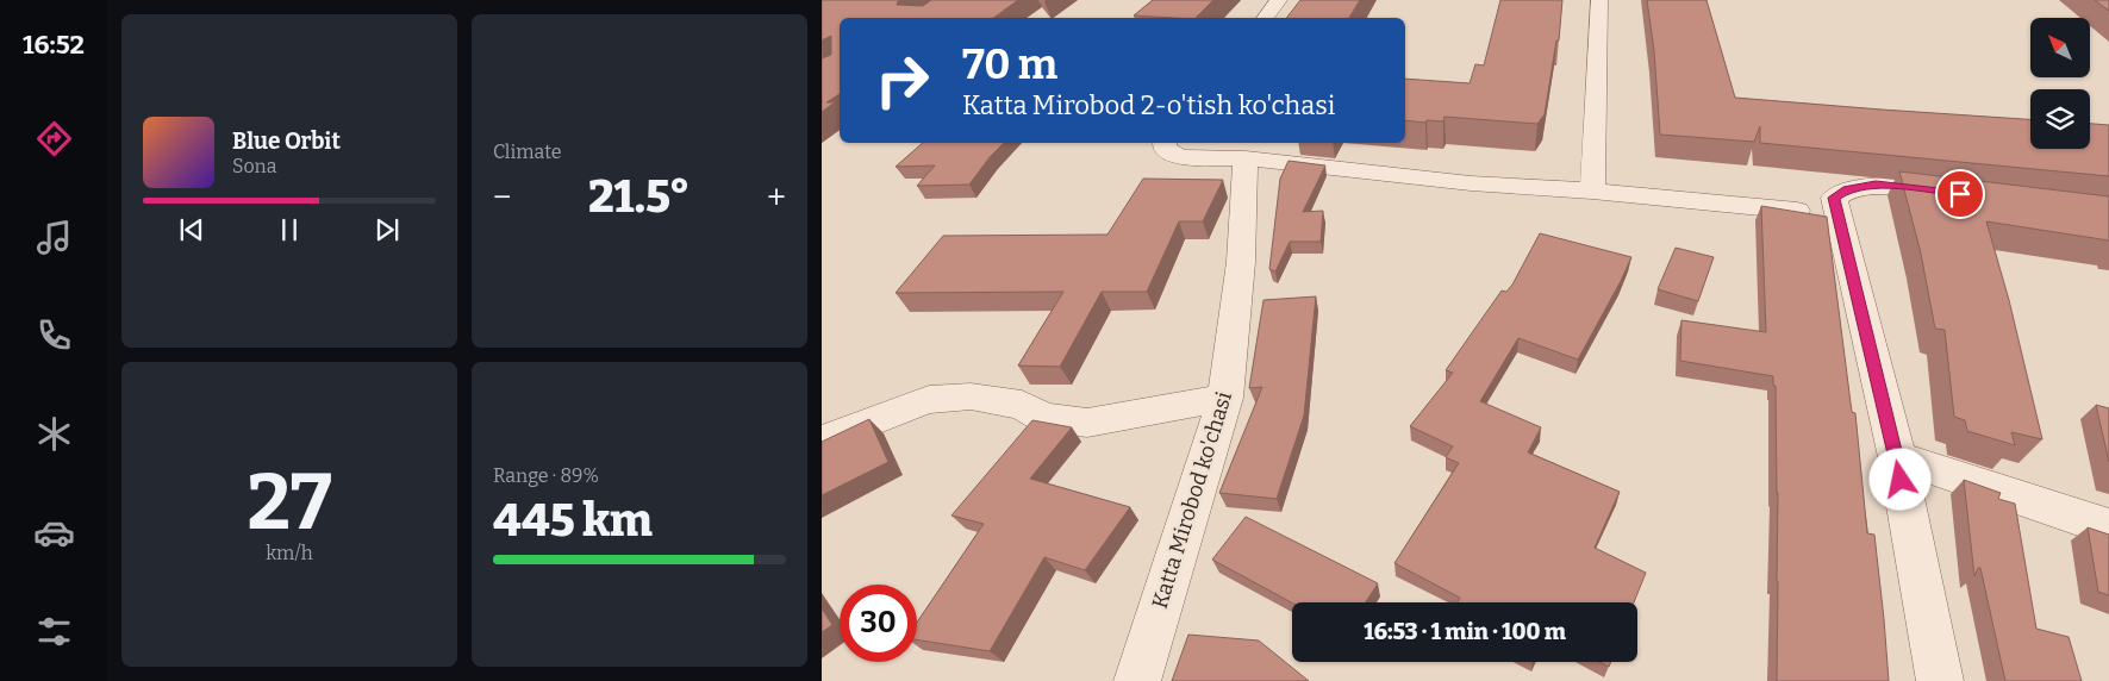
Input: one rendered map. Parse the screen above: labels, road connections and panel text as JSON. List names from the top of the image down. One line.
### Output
{"streets":{"street":["Katta Mirobod ko'chasi"]},"north":"top left","page":{"tabs":"16:52","tile":["Climate",["27","km/h"],["Range · 89%","445 km"]],"turn":["70 m","Katta Mirobod 2-o'tish ko'chasi"],"song":["Blue Orbit","Sona"],"heat":["−","21.5°","+"],"limit":"30","trip":"16:53 · 1 min · 100 m"}}
